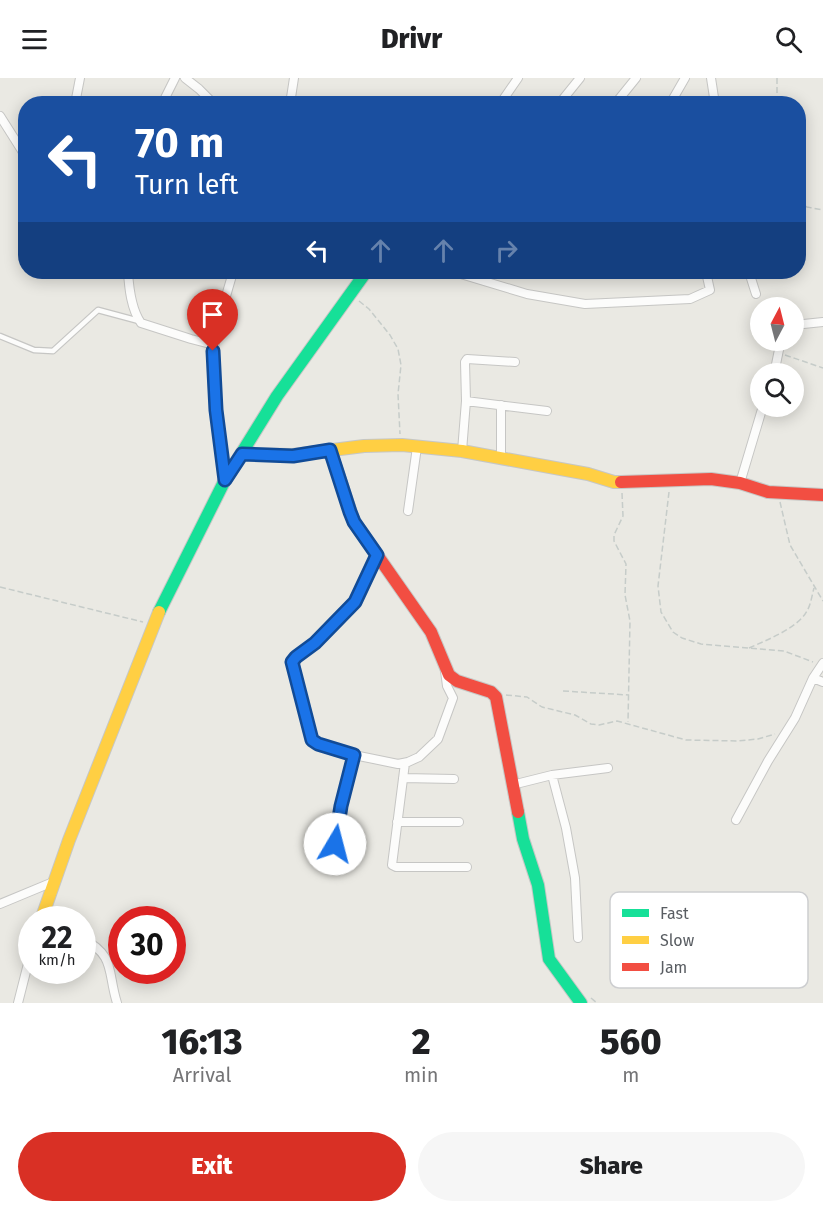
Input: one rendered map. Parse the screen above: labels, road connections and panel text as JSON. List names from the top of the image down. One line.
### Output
{"legend":["Fast","Slow","Jam"],"north":"top","page":{"header":"Drivr","turn":["70 m","Turn left"],"speed":"22 km/h","limit":"30","eta":["16:13","Arrival","2","min","560","m"],"buttons":["Exit","Share"]}}
